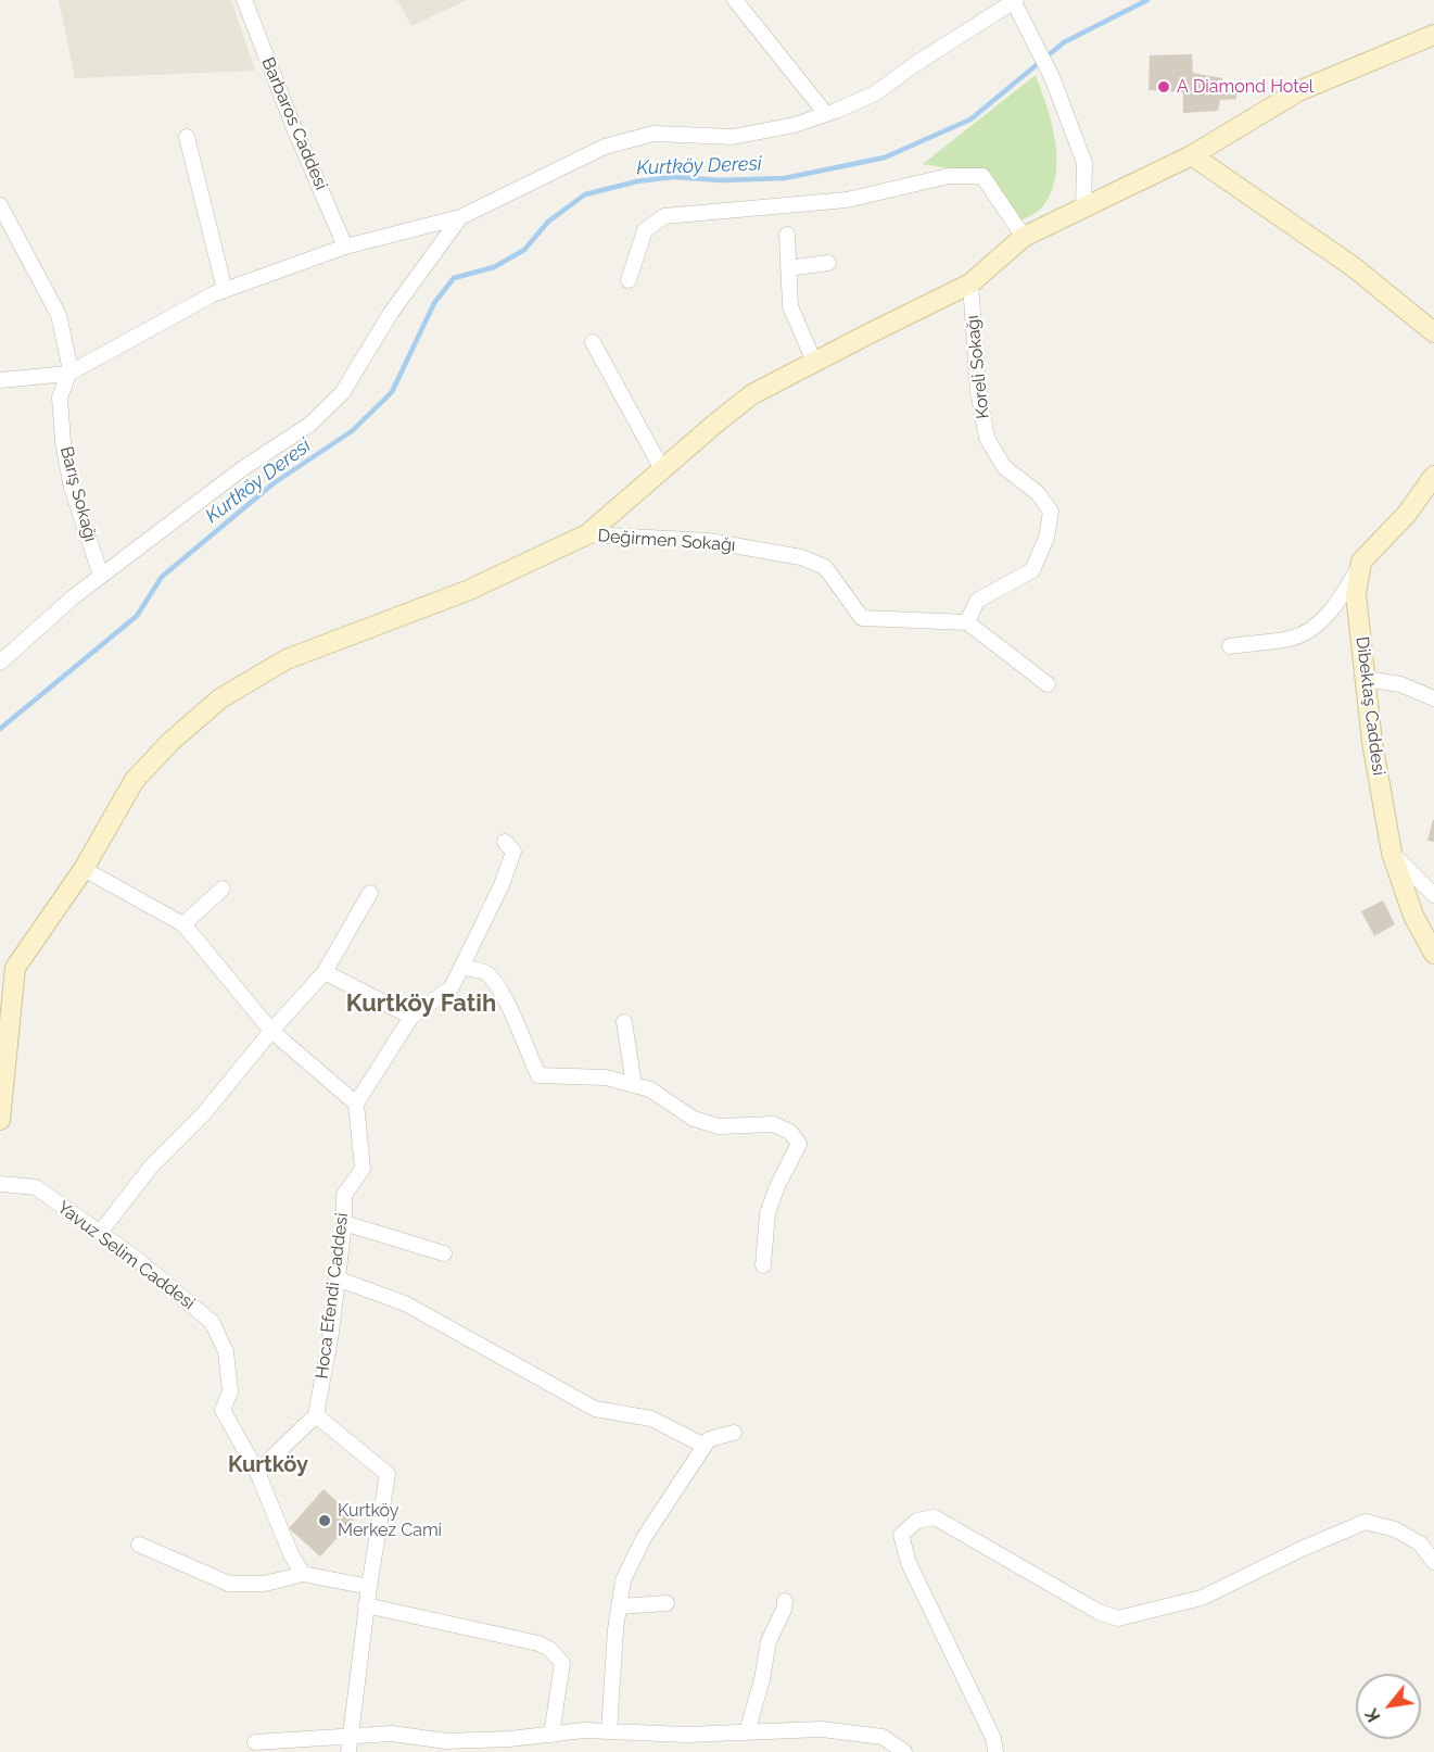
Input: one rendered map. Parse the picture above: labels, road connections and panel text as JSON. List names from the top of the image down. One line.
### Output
{"streets":{"street":["Barbaros Caddesi","Koreli Sokağı","Barış Sokağı","Değirmen Sokağı","Dibektaş Caddesi","Yavuz Selim Caddesi","Hoca Efendi Caddesi"]},"crossings":[["Koreli Sokağı","Değirmen Sokağı"]],"districts":["Kurtköy Fatih","Kurtköy"],"water":["Kurtköy Deresi"],"places":["A Diamond Hotel","Kurtköy Merkez Cami"],"north":"bottom left"}
